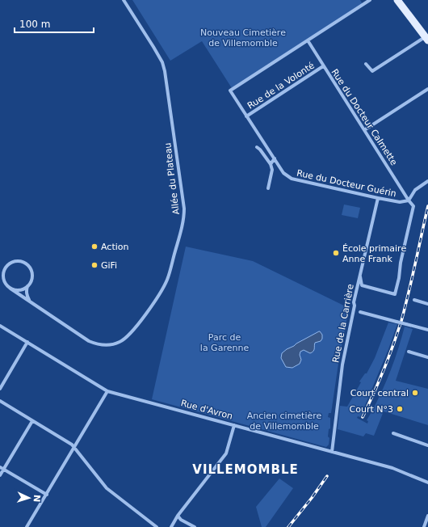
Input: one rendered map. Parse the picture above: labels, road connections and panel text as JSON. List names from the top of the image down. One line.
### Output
{"streets":{"street":["Rue de la Volonté","Rue du Docteur Calmette","Allée du Plateau","Rue du Docteur Guérin","Rue de la Carrière","Rue d'Avron"]},"crossings":[["Rue de la Volonté","Rue du Docteur Calmette"],["Rue de la Volonté","Rue du Docteur Guérin"],["Rue du Docteur Calmette","Rue du Docteur Guérin"],["Rue du Docteur Guérin","Rue de la Carrière"],["Rue de la Carrière","Rue d'Avron"]],"districts":["VILLEMOMBLE"],"parks":["Nouveau Cimetière de Villemomble","Parc de la Garenne","Ancien cimetière de Villemomble"],"places":["Action","École primaire Anne Frank","GiFi","Court central","Court N°3"],"scale_bar":"100 m","north":"right"}
